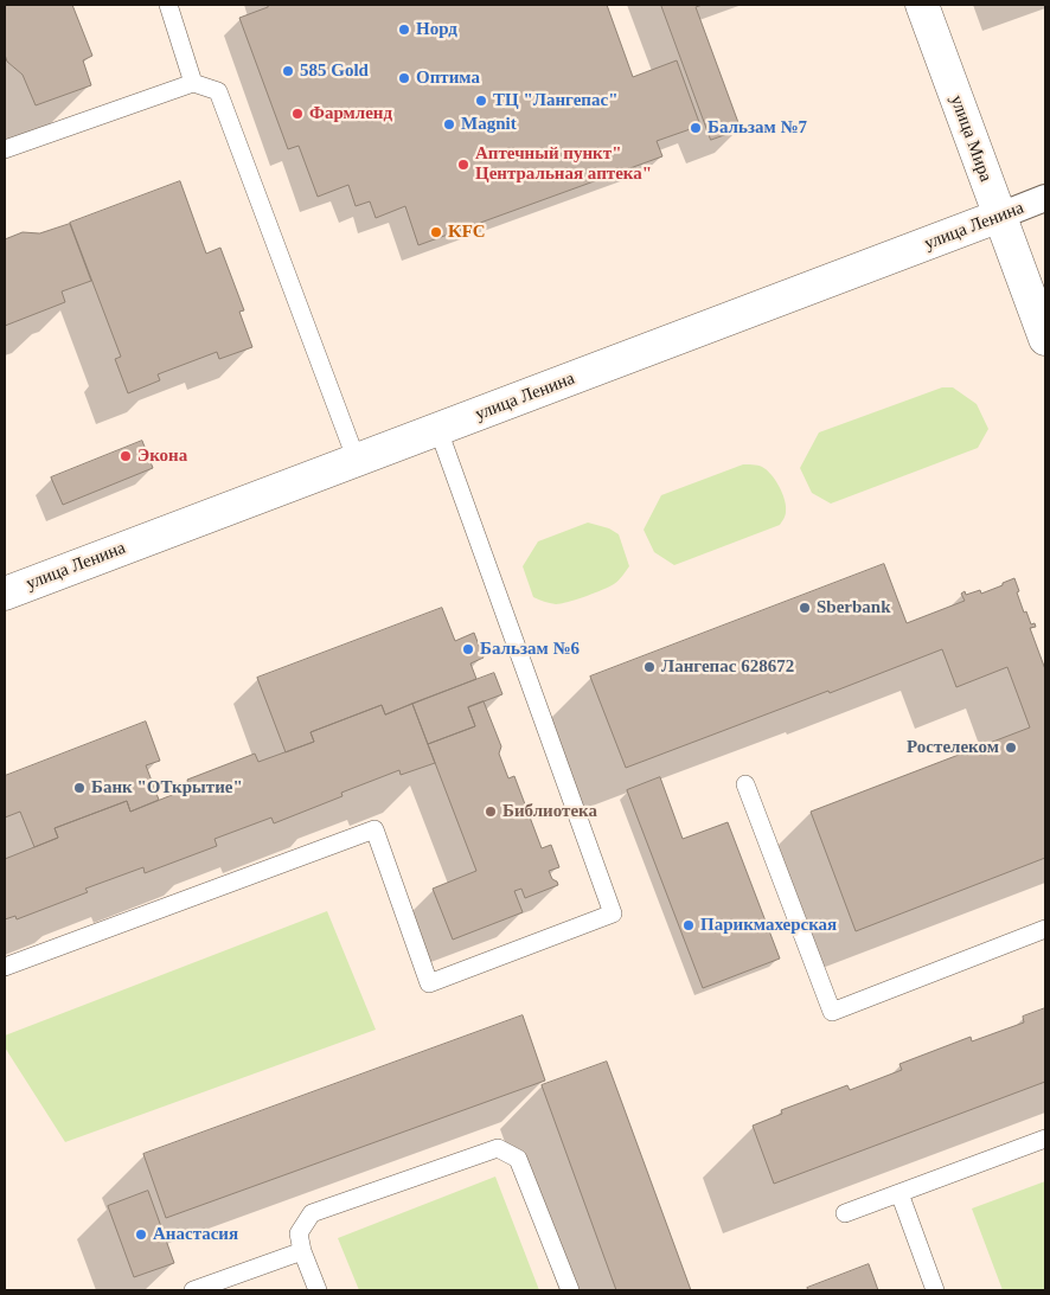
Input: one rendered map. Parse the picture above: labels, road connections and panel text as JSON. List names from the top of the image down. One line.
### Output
{"streets":{"street":["улица Мира","улица Ленина"]},"crossings":[["улица Мира","улица Ленина"]],"places":["Норд","585 Gold","Оптима","ТЦ \"Лангепас\"","Фармленд","Magnit","Бальзам №7","Аптечный пункт\" Центральная аптека\"","KFC","Экона","Sberbank","Бальзам №6","Лангепас 628672","Ростелеком","Банк \"ОТкрытие\"","Библиотека","Парикмахерская","Анастасия"]}
